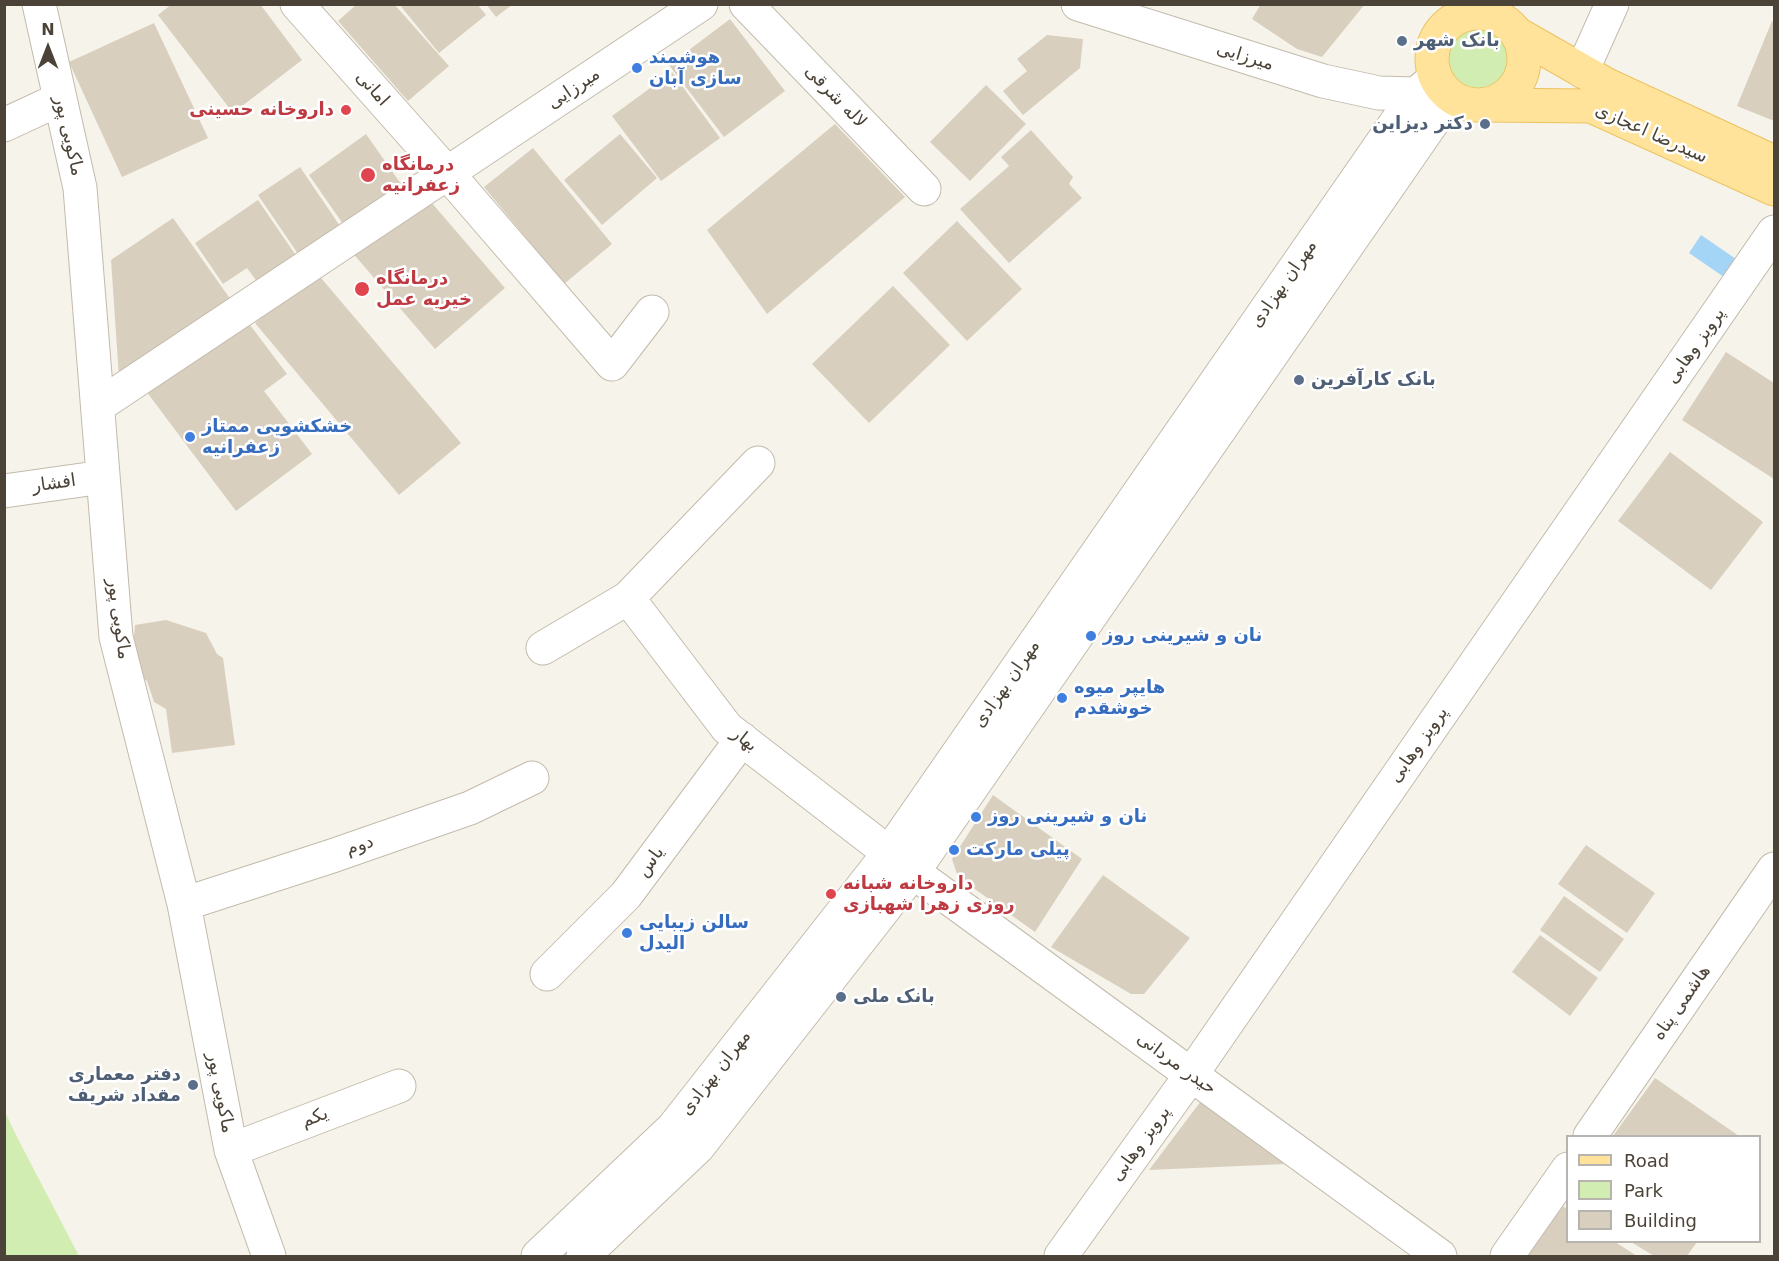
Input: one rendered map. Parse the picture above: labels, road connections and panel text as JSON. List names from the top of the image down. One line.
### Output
{"streets":{"main road":["سیدرضا اعجازی"],"street":["میرزایی","امانی","لاله شرقی","ماکویی‌ پور","مهران بهزادی","پرویز وهابی","افشار","بهار","دوم","یاس","هاشمی پناه","حیدر مردانی","یکم"]},"crossings":[["میرزایی","امانی"],["میرزایی","سیدرضا اعجازی"],["میرزایی","ماکویی‌ پور"],["میرزایی","مهران بهزادی"],["سیدرضا اعجازی","مهران بهزادی"],["ماکویی‌ پور","افشار"],["ماکویی‌ پور","دوم"],["ماکویی‌ پور","یکم"],["مهران بهزادی","بهار"],["مهران بهزادی","حیدر مردانی"],["پرویز وهابی","حیدر مردانی"],["بهار","یاس"],["بهار","حیدر مردانی"]],"places":["بانک شهر","هوشمند سازی آبان","داروخانه حسینی","دکتر دیزاین","درمانگاه زعفرانیه","درمانگاه خیریه عمل","بانک کارآفرین","خشکشویی ممتاز زعفرانیه","نان و شيرينى روز","هایپر میوه خوشقدم","نان و شیرینی روز","پیلی مارکت","داروخانه شبانه روزی زهرا شهبازی","سالن زیبایی الیدل","بانک ملی","دفتر معماری مقداد شریف"],"legend":["Road","Park","Building"],"north":"top"}
